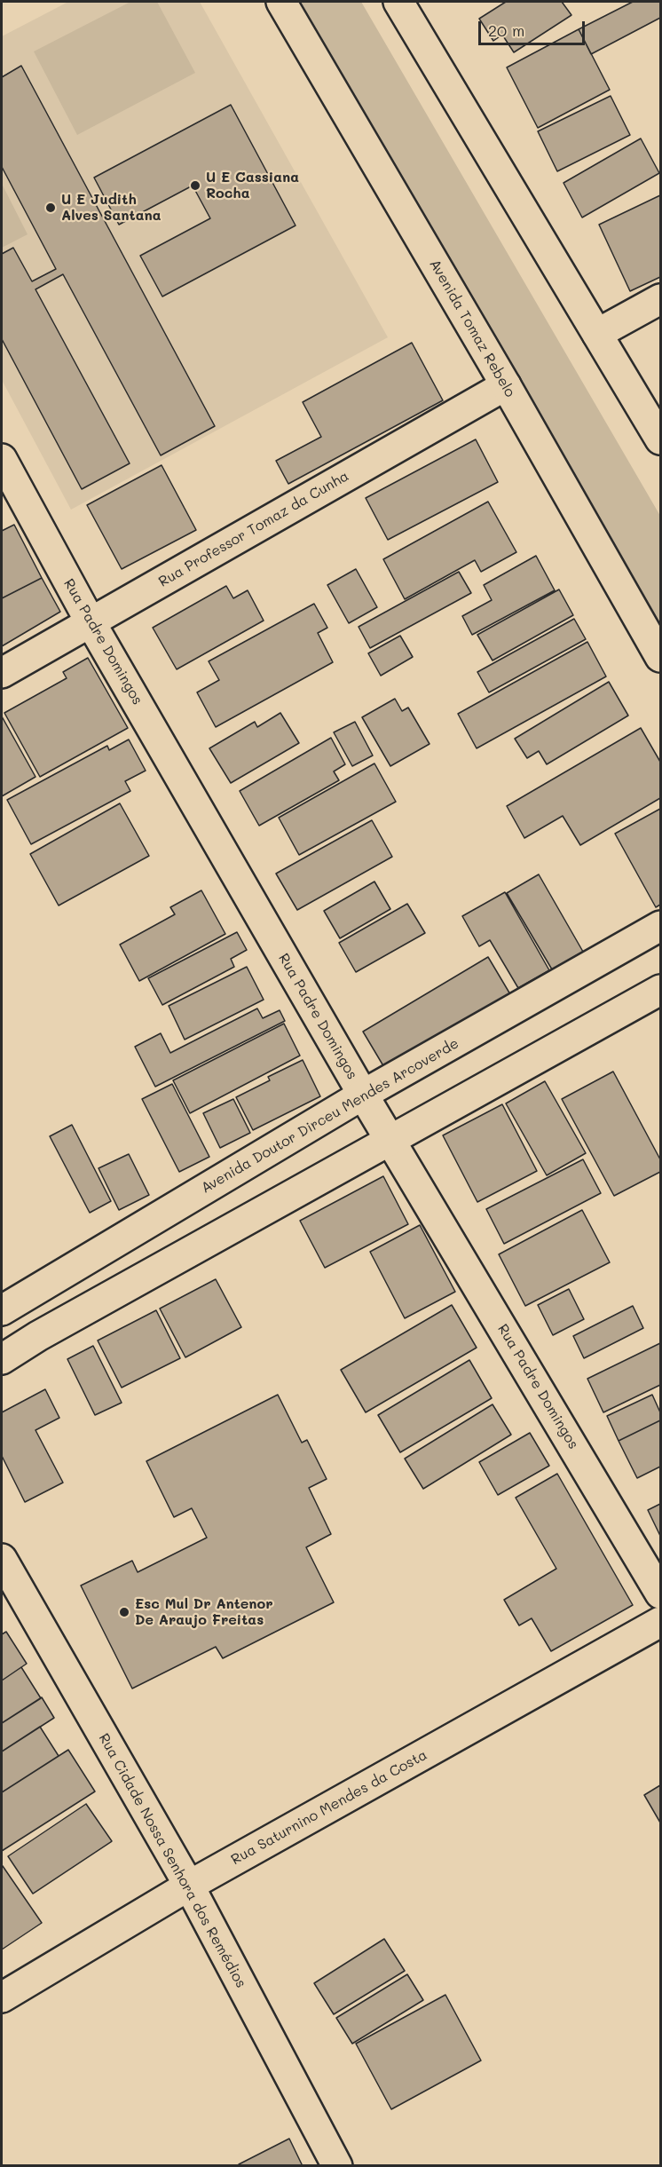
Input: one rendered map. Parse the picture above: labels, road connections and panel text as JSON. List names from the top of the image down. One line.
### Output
{"streets":{"street":["Avenida Tomaz Rebelo","Rua Professor Tomaz da Cunha","Rua Padre Domingos","Avenida Doutor Dirceu Mendes Arcoverde","Rua Saturnino Mendes da Costa","Rua Cidade Nossa Senhora dos Remédios"]},"crossings":[["Avenida Tomaz Rebelo","Rua Professor Tomaz da Cunha"],["Rua Professor Tomaz da Cunha","Rua Padre Domingos"],["Rua Padre Domingos","Avenida Doutor Dirceu Mendes Arcoverde"],["Rua Saturnino Mendes da Costa","Rua Cidade Nossa Senhora dos Remédios"]],"places":["U E Cassiana Rocha","U E Judith Alves Santana","Esc Mul Dr Antenor De Araujo Freitas"],"scale_bar":"20 m"}
